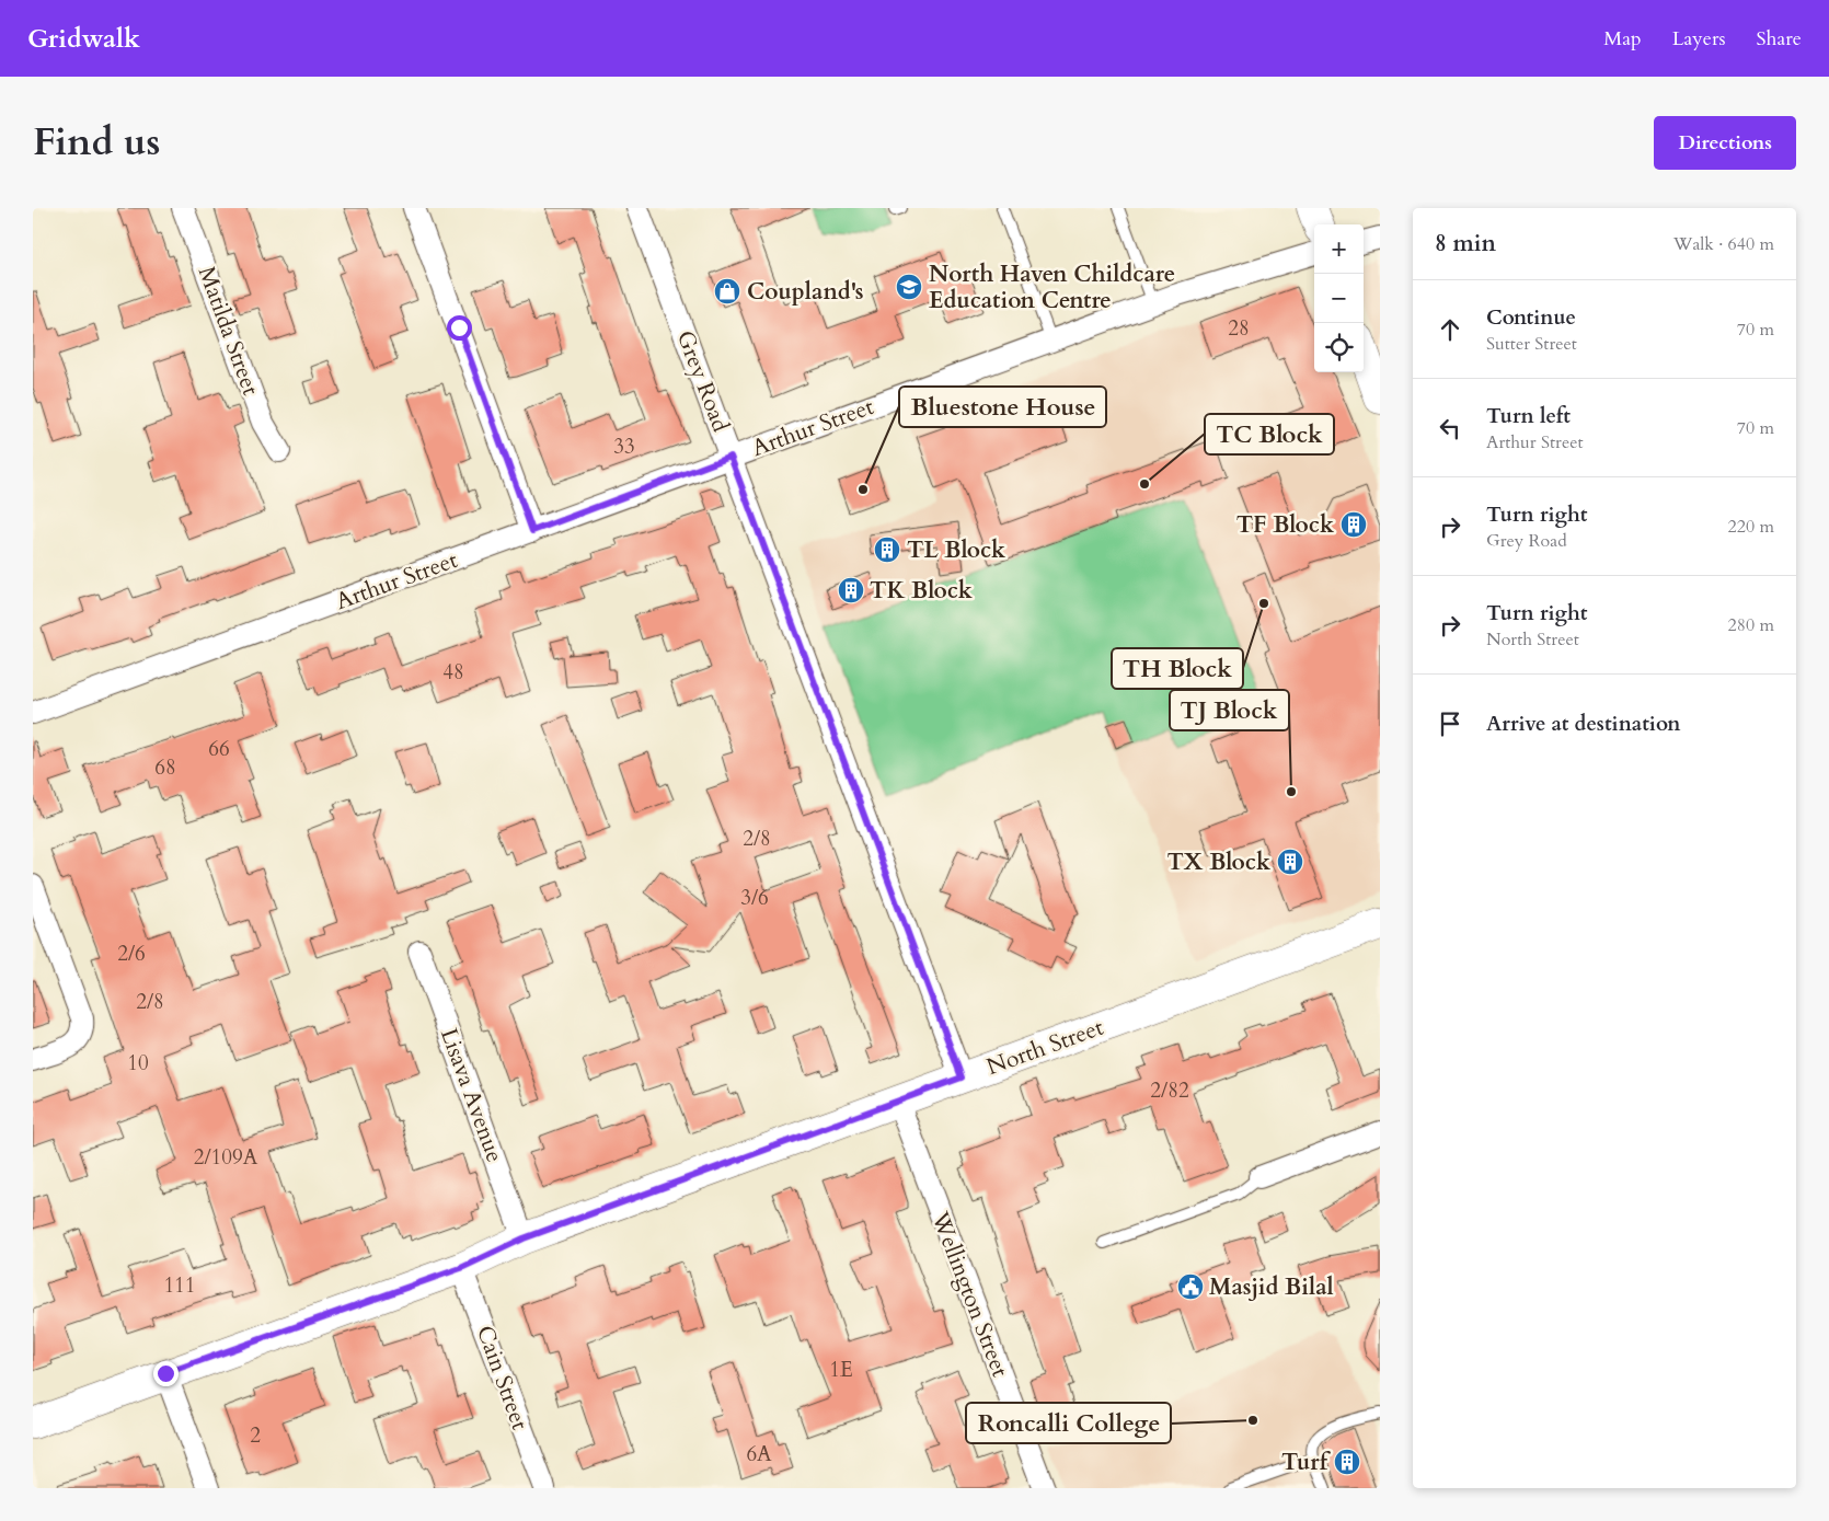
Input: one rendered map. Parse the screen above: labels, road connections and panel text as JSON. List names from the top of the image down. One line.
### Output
{"streets":{"main road":["North Street"],"street":["Matilda Street","Grey Road","Arthur Street","Lisava Avenue","Wellington Street","Cain Street"]},"crossings":[["Grey Road","Arthur Street"],["Grey Road","North Street"],["North Street","Lisava Avenue"],["North Street","Wellington Street"],["North Street","Cain Street"]],"places":{"school or university":["North Haven Childcare Education Centre"],"shop":["Coupland's"],"other":["TC Block","Bluestone House","TH Block","TJ Block","Roncalli College"],"building":["TF Block","TL Block","TK Block","TX Block","Turf"],"public building":["Masjid Bilal"]},"house_numbers":["28","33","48","66","68","2/8","3/6","2/6","2/8","10","2/82","2/109A","111","1E","2","6A"],"page":{"header":"Gridwalk","nav":["Map","Layers","Share"],"title":"Find us","buttons":"Directions","heading":["8 min","Walk · 640 m"],"map_buttons":["+","−"],"list":[["Continue","Sutter Street","70 m"],["Turn left","Arthur Street","70 m"],["Turn right","Grey Road","220 m"],["Turn right","North Street","280 m"],"Arrive at destination"]}}
